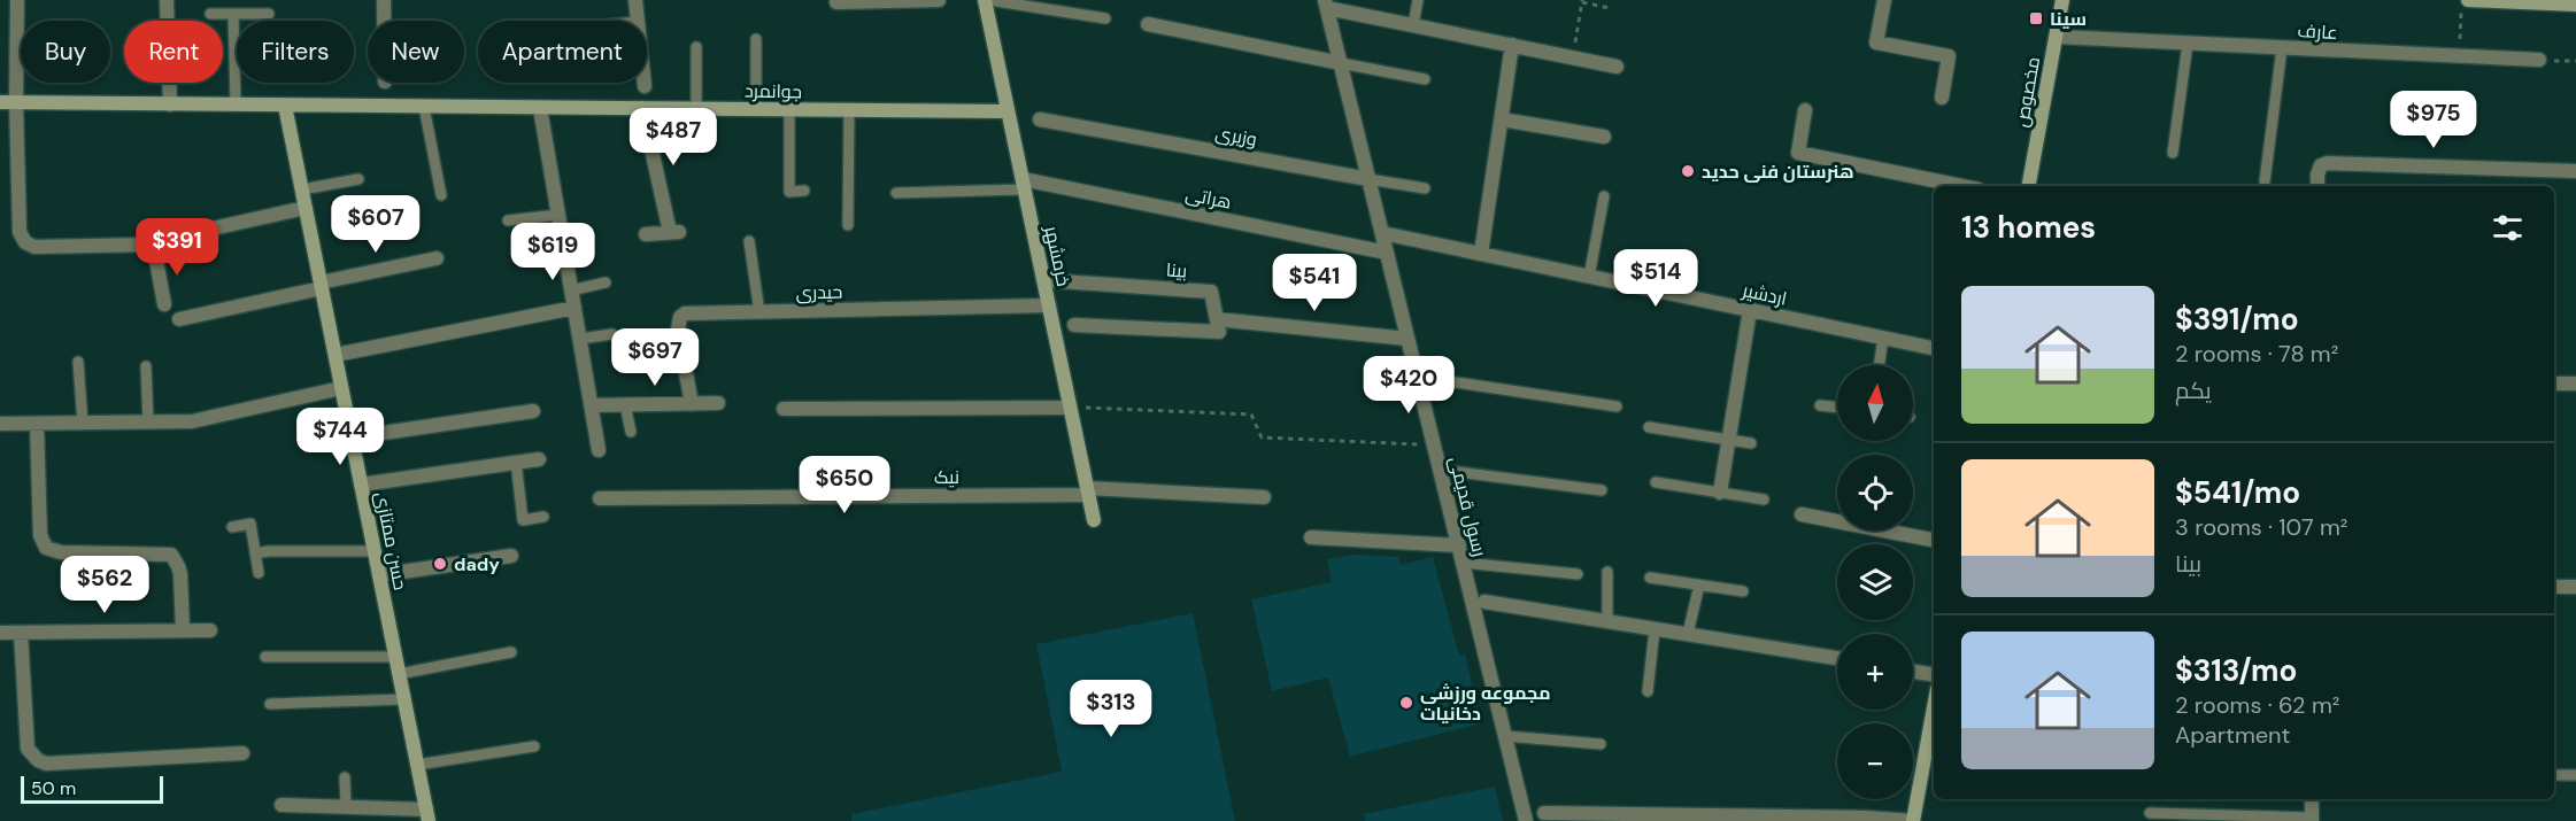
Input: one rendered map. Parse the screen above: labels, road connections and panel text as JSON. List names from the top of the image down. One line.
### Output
{"streets":{"street":["عارف","جوانمرد","مخصوص","وزیری","هراتی","خرمشهر","بینا","حیدری","اردشیر","نیک","رسول قدیمی","حسن ممتازی"]},"crossings":[["عارف","مخصوص"],["جوانمرد","خرمشهر"],["جوانمرد","حسن ممتازی"],["وزیری","رسول قدیمی"],["هراتی","خرمشهر"],["هراتی","رسول قدیمی"],["خرمشهر","بینا"],["خرمشهر","حیدری"],["خرمشهر","نیک"],["اردشیر","رسول قدیمی"]],"places":{"transit":["سینا"],"other":["هنرستان فنی حدید","dady","مجموعه ورزشی دخانیات"]},"scale_bar":"50 m","north":"top","page":{"chip":["Buy","Rent","Filters","New","Apartment"],"price":["$975","$487","$607","$391","$619","$514","$541","$697","$420","$744","$650","$562","$313"],"heading":"13 homes","list":[{"name":"$391/mo","note":"2 rooms · 78 m² · یکم"},{"name":"$541/mo","note":"3 rooms · 107 m² · بینا"},{"name":"$313/mo","note":"2 rooms · 62 m² · Apartment"}],"map_buttons":["+","−"],"scale":"50 m"}}
